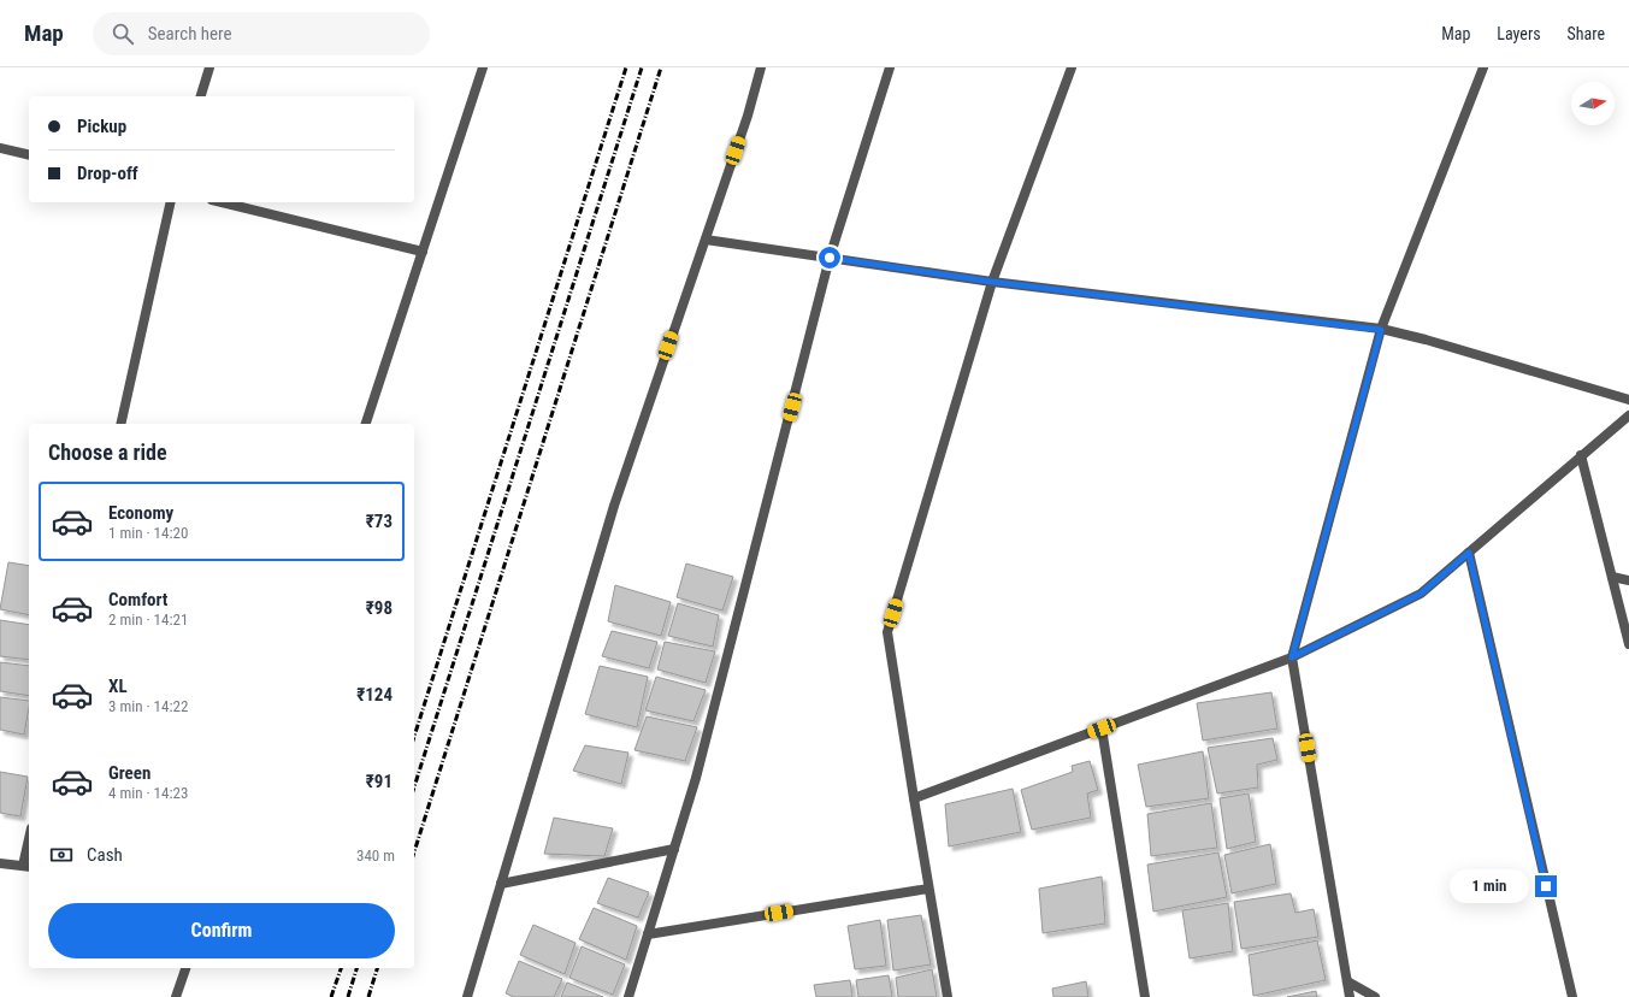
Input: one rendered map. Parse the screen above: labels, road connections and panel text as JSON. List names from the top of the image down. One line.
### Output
{"north":"right","page":{"header":"Map","search":"Search here","nav":["Map","Layers","Share"],"banner":["Pickup","Drop-off"],"heading":"Choose a ride","list":[{"name":"Economy","note":"1 min · 14:20","value":"₹73"},{"name":"Comfort","note":"2 min · 14:21","value":"₹98"},{"name":"XL","note":"3 min · 14:22","value":"₹124"},{"name":"Green","note":"4 min · 14:23","value":"₹91"}],"pay":["Cash","340 m"],"bubble":"1 min","buttons":"Confirm"}}
